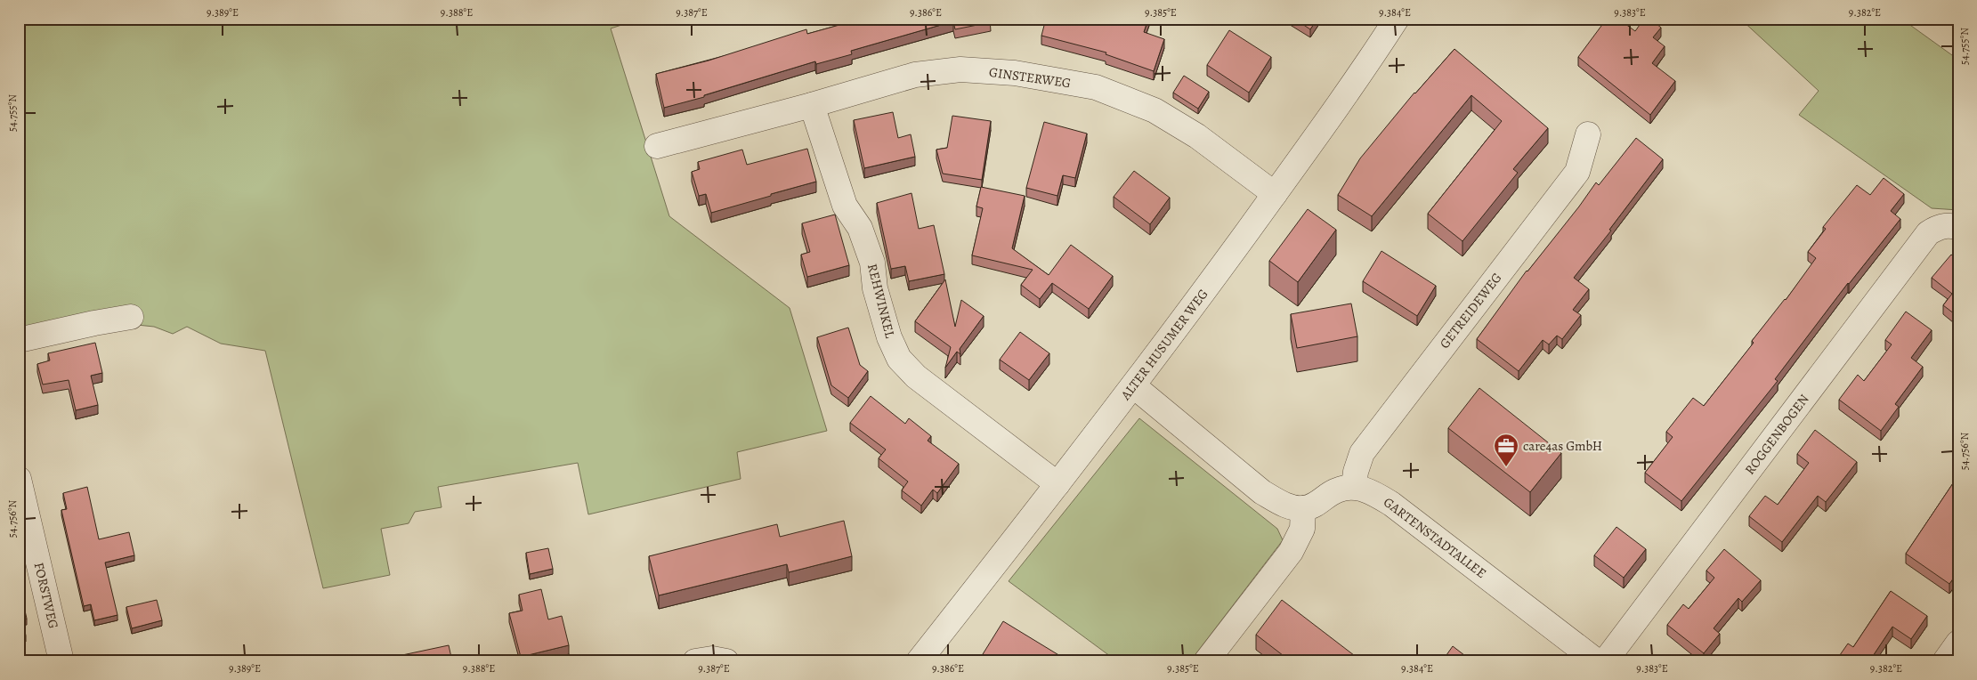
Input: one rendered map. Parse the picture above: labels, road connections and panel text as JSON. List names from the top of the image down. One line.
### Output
{"streets":{"street":["GINSTERWEG","REHWINKEL","GETREIDEWEG","ALTER HUSUMER WEG","ROGGENBOGEN","GARTENSTADTALLEE","FORSTWEG"]},"crossings":[["GINSTERWEG","REHWINKEL"],["GINSTERWEG","ALTER HUSUMER WEG"],["REHWINKEL","ALTER HUSUMER WEG"],["GETREIDEWEG","GARTENSTADTALLEE"]],"places":{"office":["care4as GmbH"]},"coordinates":["9.389°E","9.388°E","9.387°E","9.386°E","9.385°E","9.384°E","9.383°E","9.382°E","54.755°N","54.756°N"]}
